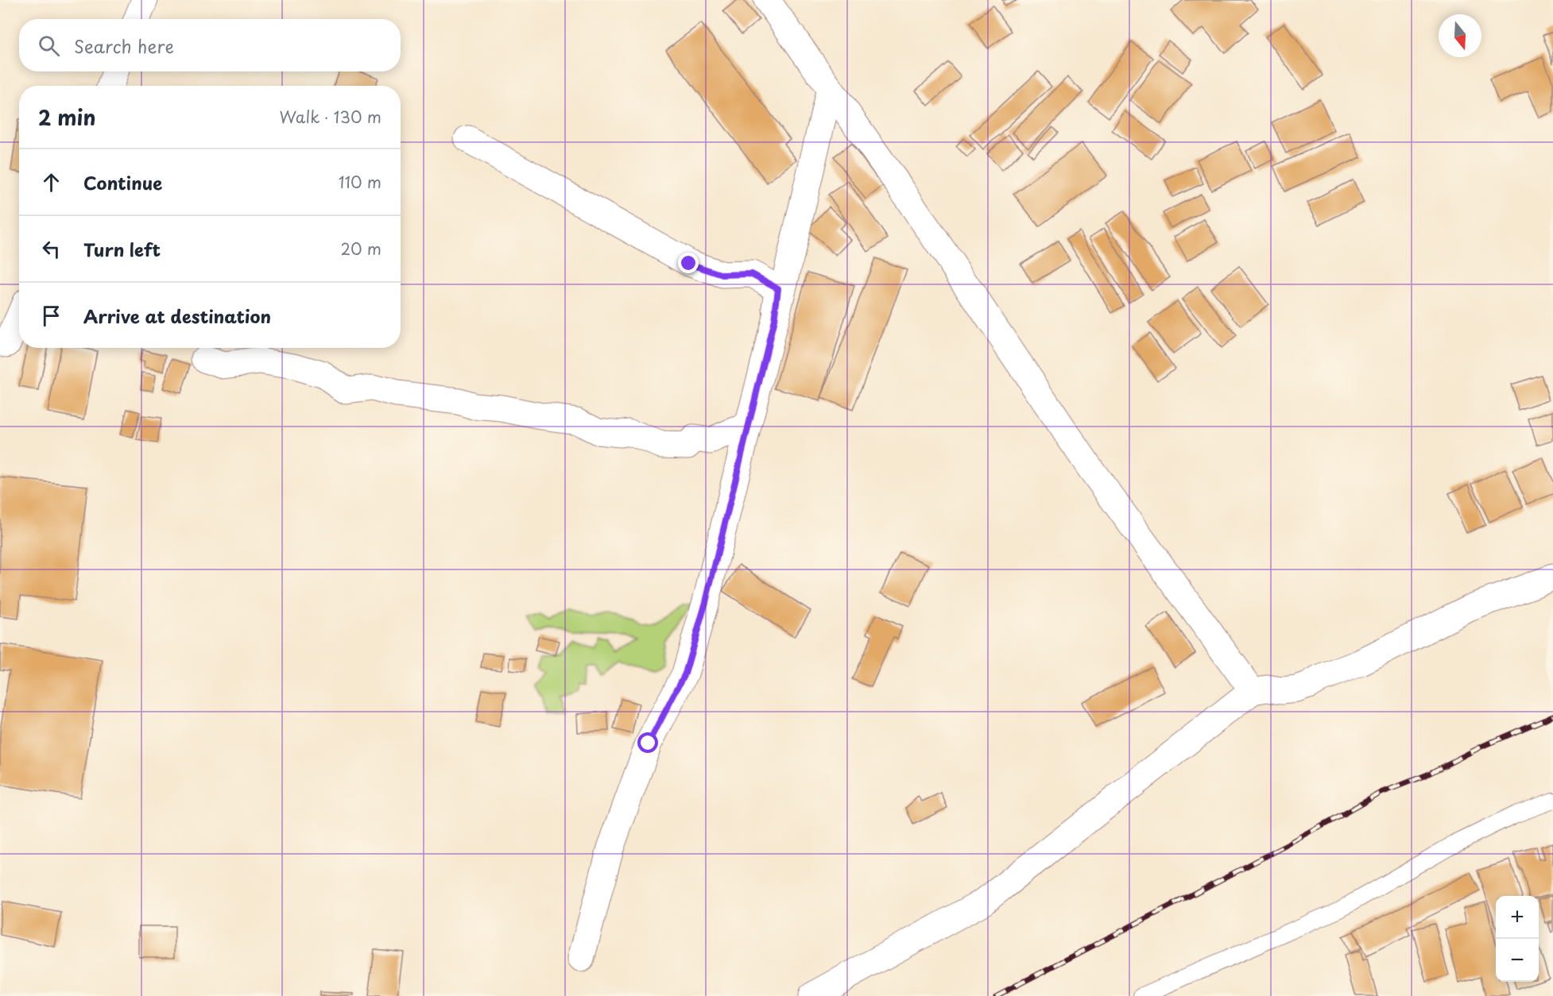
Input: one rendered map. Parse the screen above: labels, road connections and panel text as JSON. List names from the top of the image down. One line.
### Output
{"north":"bottom","page":{"search":"Search here","heading":["2 min","Walk · 130 m"],"list":[["Continue","110 m"],["Turn left","20 m"],"Arrive at destination"],"map_buttons":["+","−"]}}
